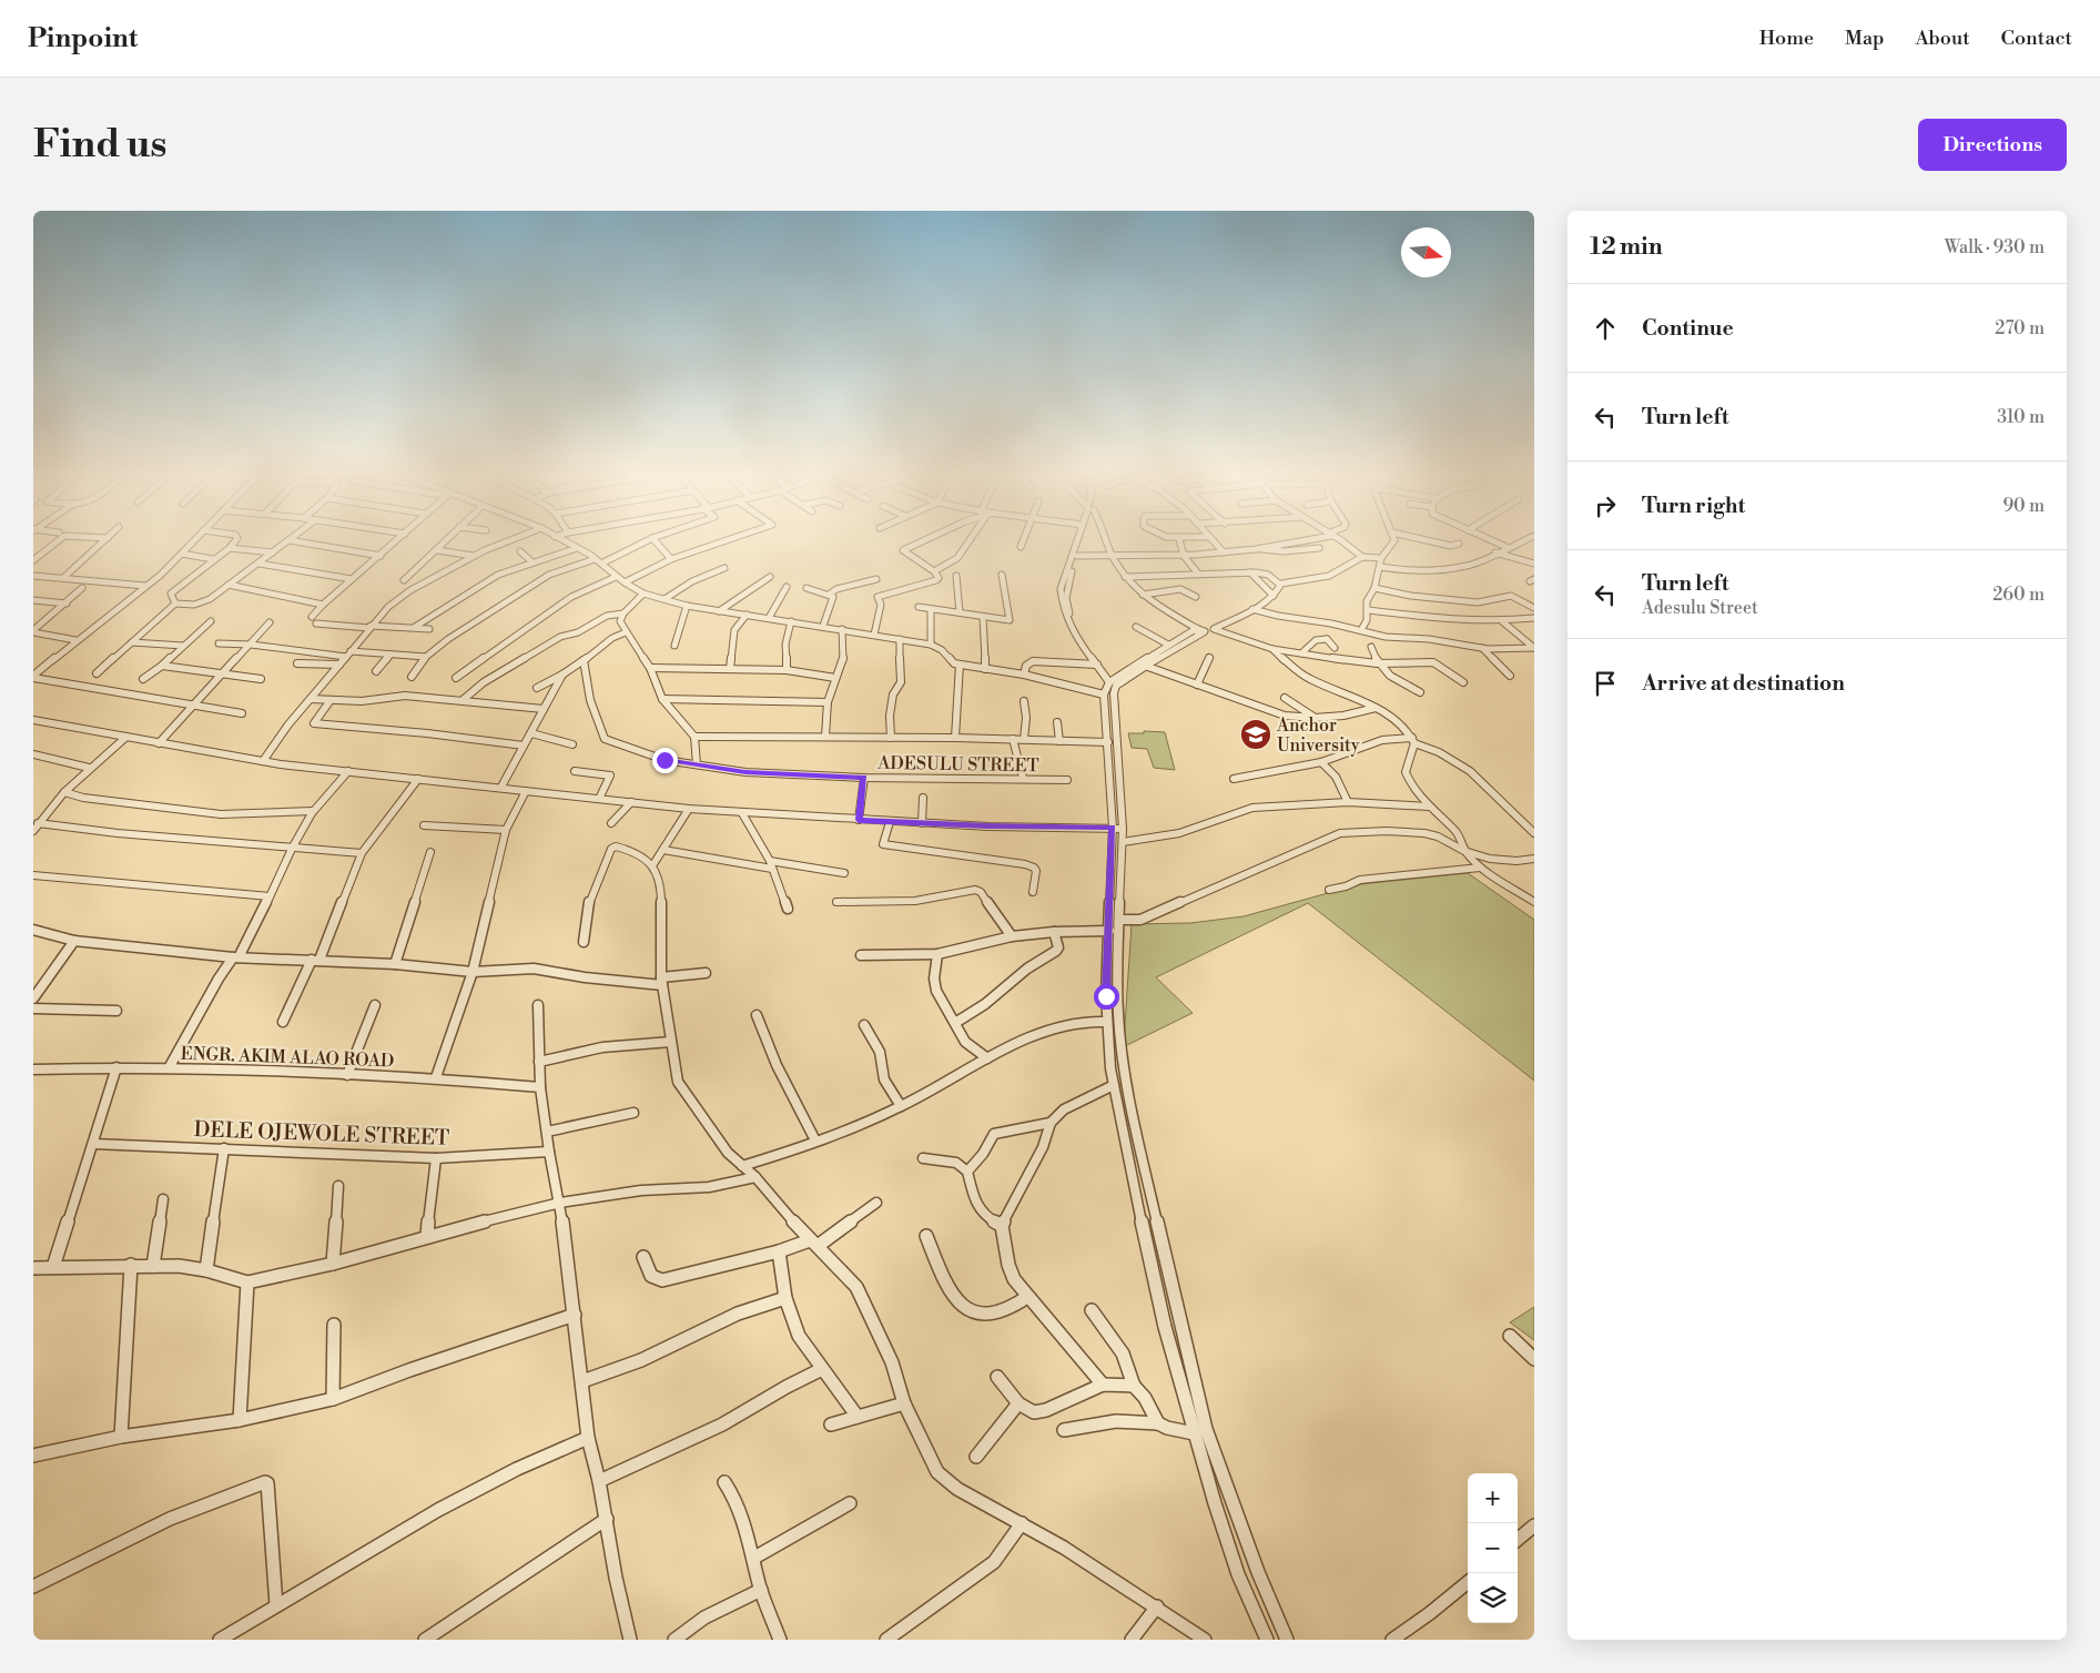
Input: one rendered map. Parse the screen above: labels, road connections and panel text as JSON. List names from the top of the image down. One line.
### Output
{"streets":{"street":["ADESULU STREET","ENGR. AKIM ALAO ROAD","DELE OJEWOLE STREET"]},"places":{"school or university":["Anchor University"]},"north":"right","page":{"header":"Pinpoint","nav":["Home","Map","About","Contact"],"buttons":"Directions","title":"Find us","heading":["12 min","Walk · 930 m"],"list":[["Continue","270 m"],["Turn left","310 m"],["Turn right","90 m"],["Turn left","Adesulu Street","260 m"],"Arrive at destination"],"map_buttons":["+","−"]}}
